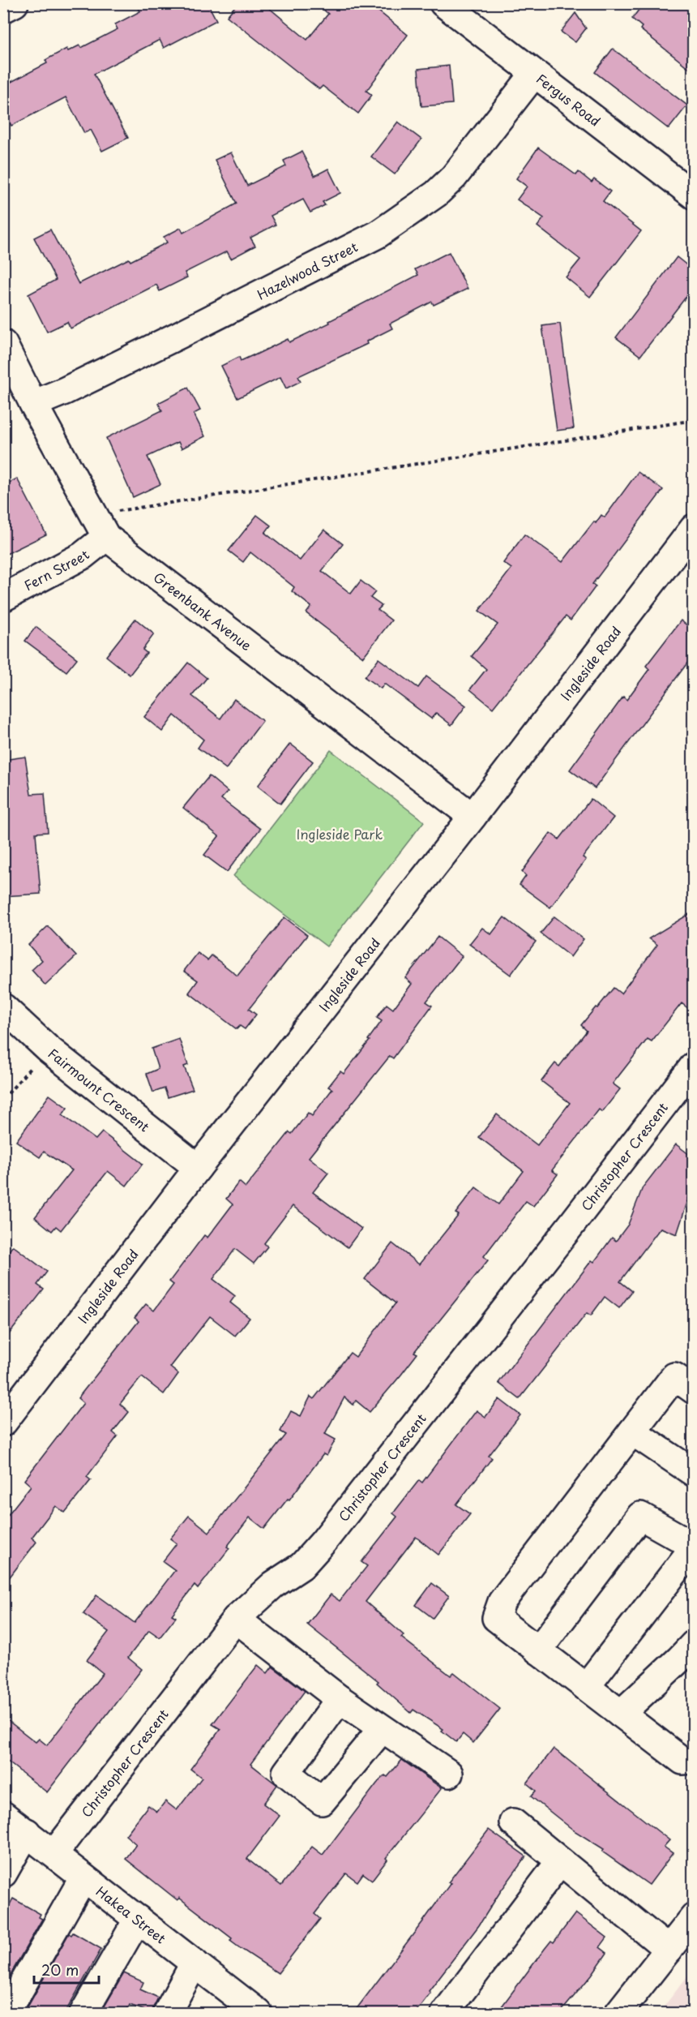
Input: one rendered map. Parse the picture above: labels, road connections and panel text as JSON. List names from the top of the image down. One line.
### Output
{"streets":{"street":["Fergus Road","Hazelwood Street","Fern Street","Greenbank Avenue","Ingleside Road","Fairmount Crescent","Christopher Crescent","Hakea Street"]},"crossings":[["Fergus Road","Hazelwood Street"],["Hazelwood Street","Greenbank Avenue"],["Fern Street","Greenbank Avenue"],["Greenbank Avenue","Ingleside Road"],["Ingleside Road","Fairmount Crescent"],["Christopher Crescent","Hakea Street"]],"parks":["Ingleside Park"],"scale_bar":"20 m"}
